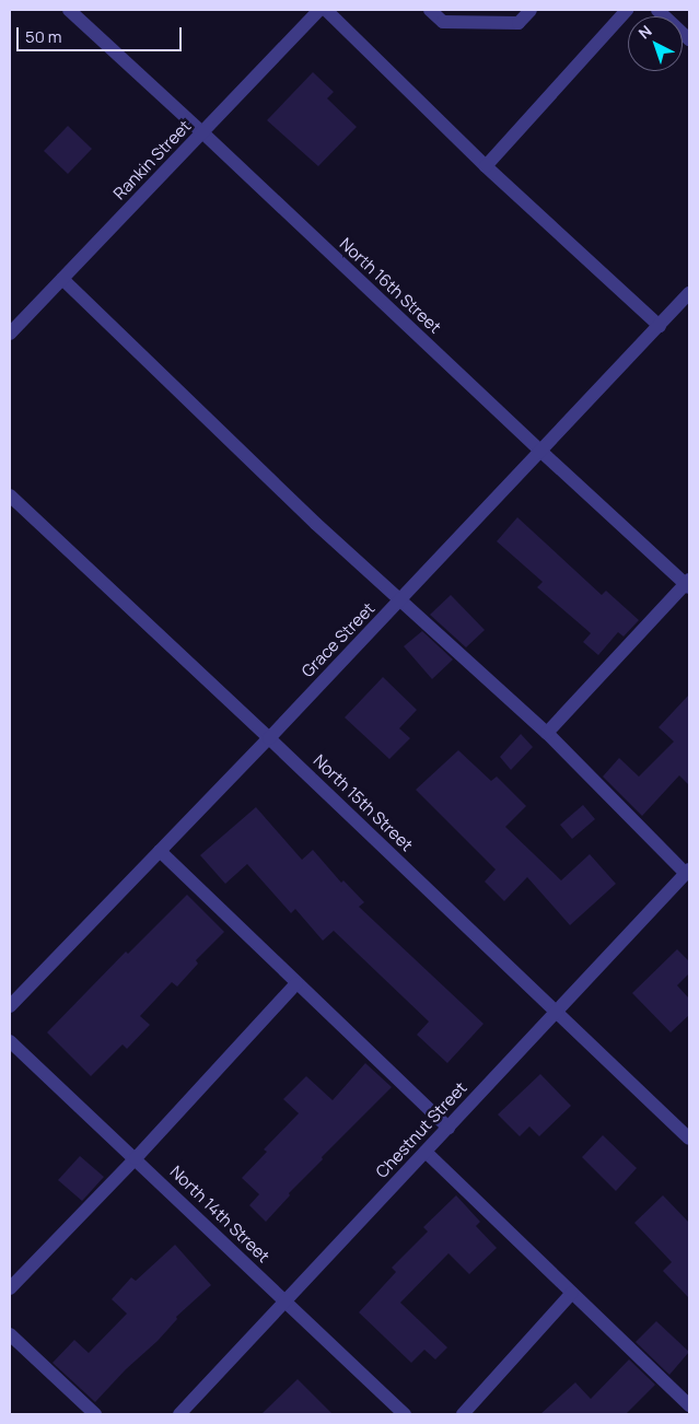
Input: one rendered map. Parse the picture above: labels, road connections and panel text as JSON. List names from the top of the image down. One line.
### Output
{"streets":{"street":["Rankin Street","North 16th Street","Grace Street","North 15th Street","Chestnut Street","North 14th Street"]},"crossings":[["Rankin Street","North 16th Street"],["North 16th Street","Grace Street"],["Grace Street","North 15th Street"],["North 15th Street","Chestnut Street"],["Chestnut Street","North 14th Street"]],"scale_bar":"50 m","north":"top left"}
